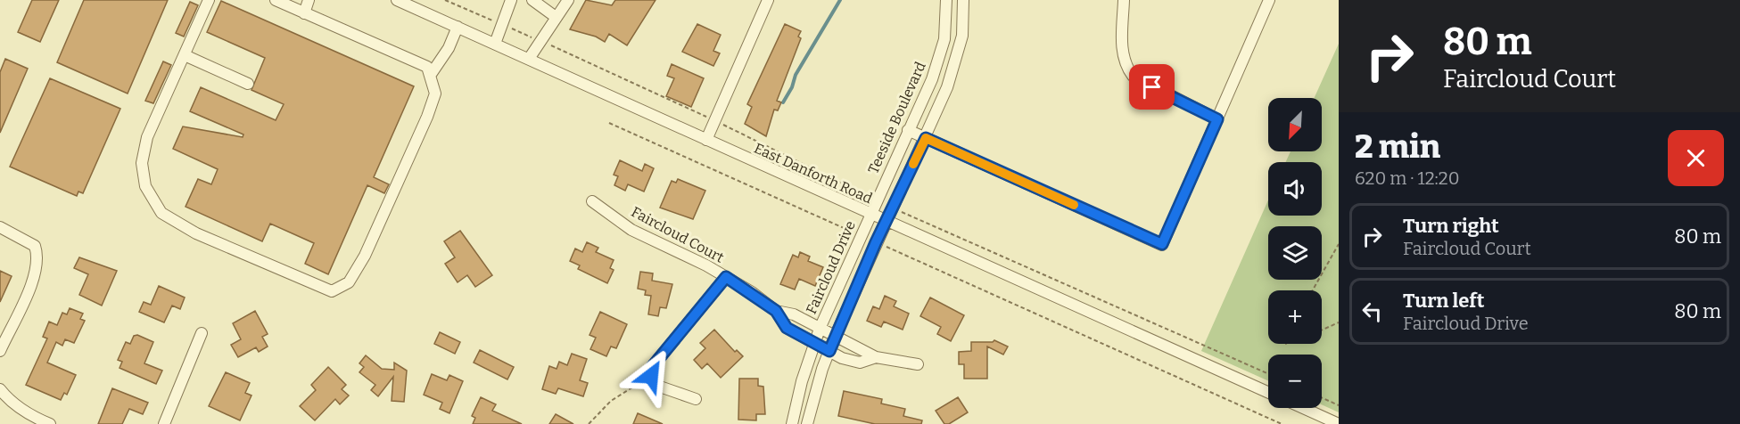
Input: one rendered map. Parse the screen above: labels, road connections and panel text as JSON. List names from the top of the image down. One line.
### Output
{"streets":{"street":["Teeside Boulevard","East Danforth Road","Faircloud Court","Faircloud Drive"]},"crossings":[["Teeside Boulevard","East Danforth Road"],["Teeside Boulevard","Faircloud Drive"],["East Danforth Road","Faircloud Drive"],["Faircloud Court","Faircloud Drive"]],"north":"bottom left","page":{"turn":["80 m","Faircloud Court"],"map_buttons":["+","−"],"heading":["2 min","620 m · 12:20"],"list":[{"name":"Turn right","note":"Faircloud Court","value":"80 m"},{"name":"Turn left","note":"Faircloud Drive","value":"80 m"}]}}
